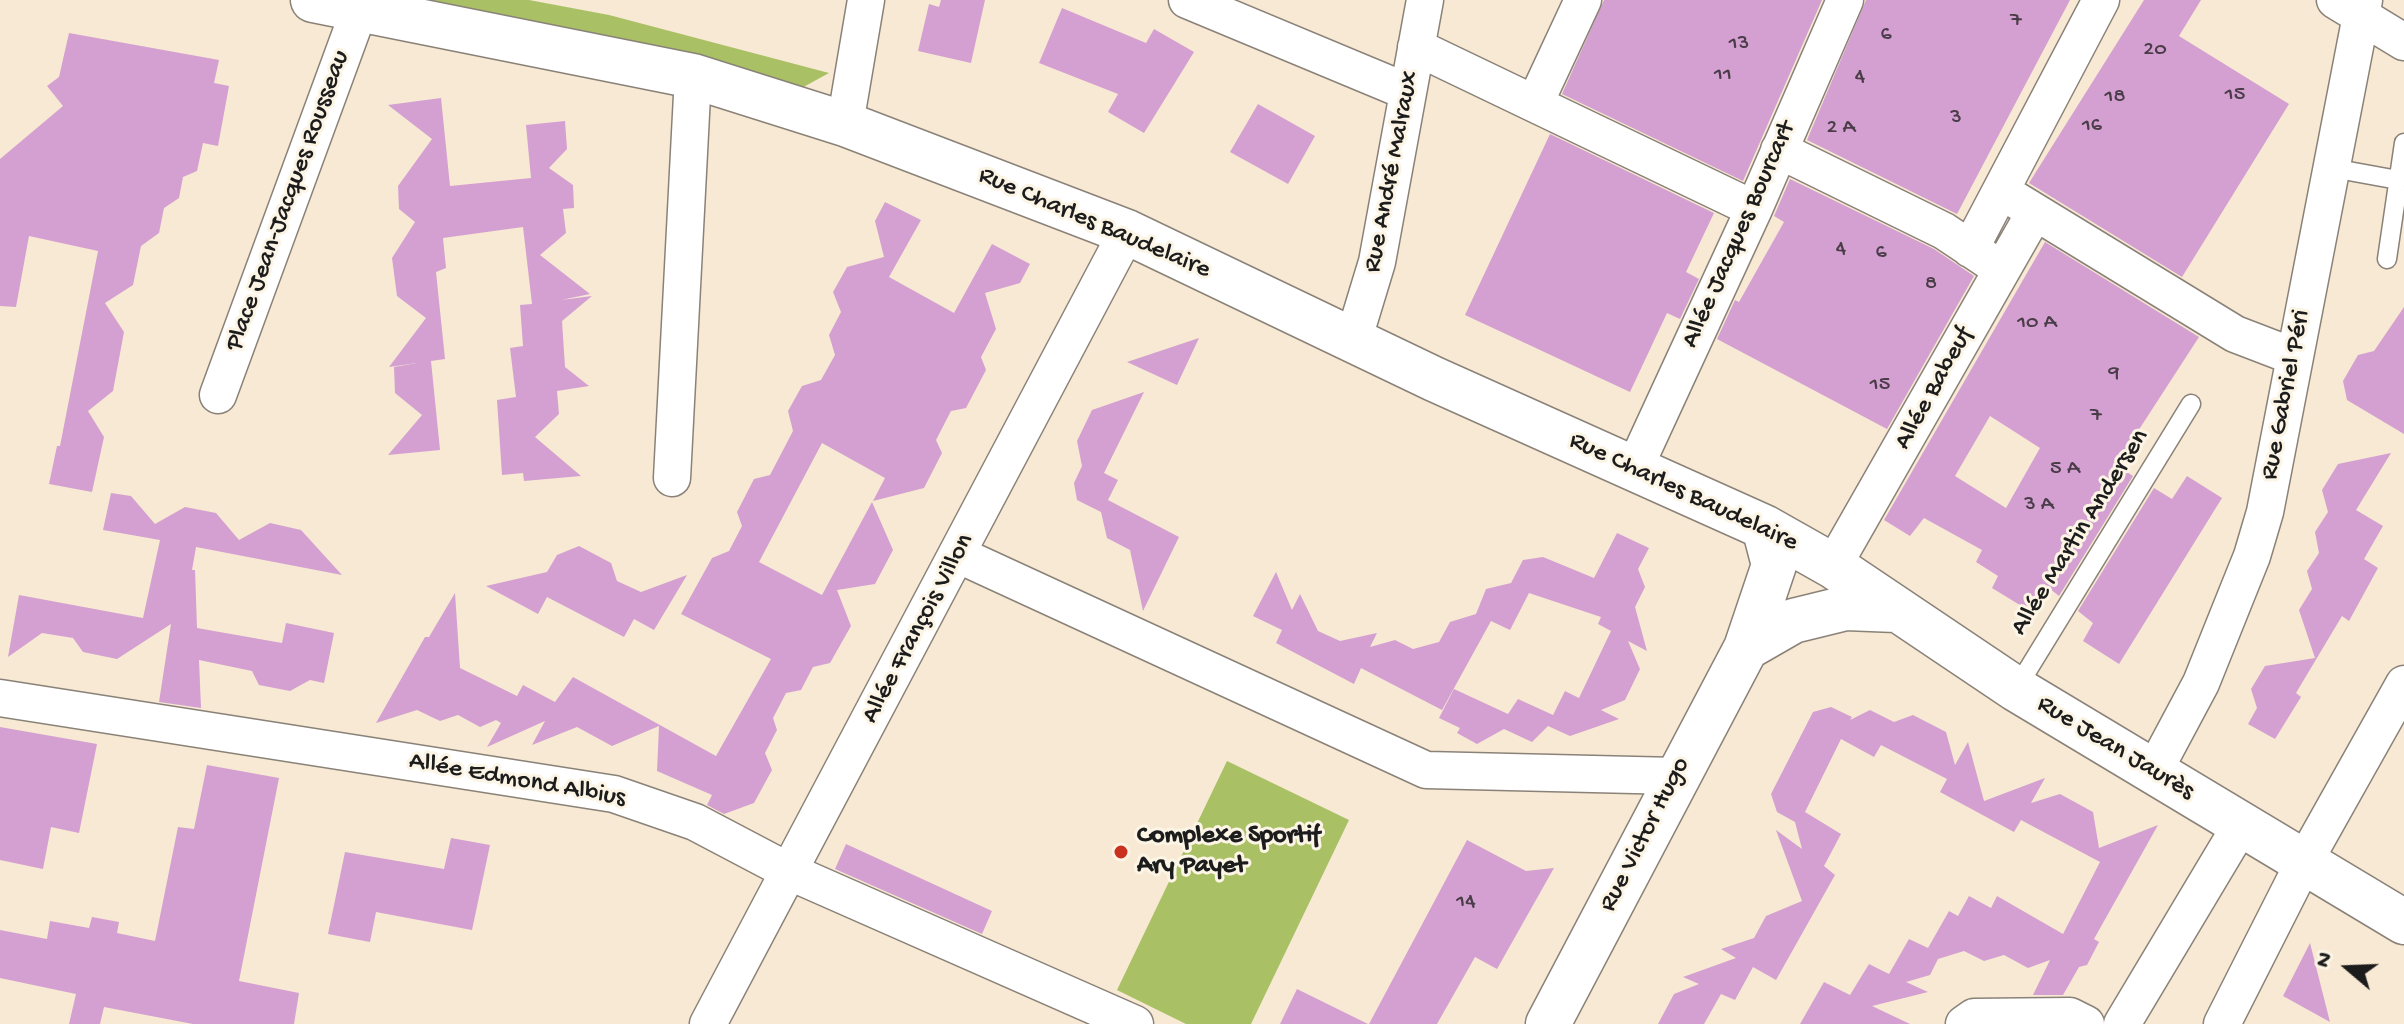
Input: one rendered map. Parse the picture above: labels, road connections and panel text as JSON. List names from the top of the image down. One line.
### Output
{"streets":{"street":["Rue André Malraux","Place Jean-Jacques Rousseau","Rue Charles Baudelaire","Allée Jacques Bourcart","Allée Babeuf","Rue Gabriel Péri","Allée François Villon","Rue Jean Jaurès","Allée Edmond Albius","Rue Victor Hugo"],"lane":["Allée Martin Andersen"]},"crossings":[["Rue André Malraux","Rue Charles Baudelaire"],["Place Jean-Jacques Rousseau","Rue Charles Baudelaire"],["Rue Charles Baudelaire","Allée Jacques Bourcart"],["Rue Charles Baudelaire","Allée Babeuf"],["Rue Charles Baudelaire","Allée François Villon"],["Rue Charles Baudelaire","Rue Jean Jaurès"],["Rue Charles Baudelaire","Rue Victor Hugo"],["Allée Babeuf","Rue Jean Jaurès"],["Rue Gabriel Péri","Rue Jean Jaurès"],["Allée Martin Andersen","Rue Jean Jaurès"],["Allée François Villon","Allée Edmond Albius"]],"places":["Complexe Sportif Ary Payet"],"house_numbers":["7","6","13","20","11","4","15","18","3","16","2 A","4","6","8","10 A","9","15","7","5 A","3 A","14"],"north":"left"}
